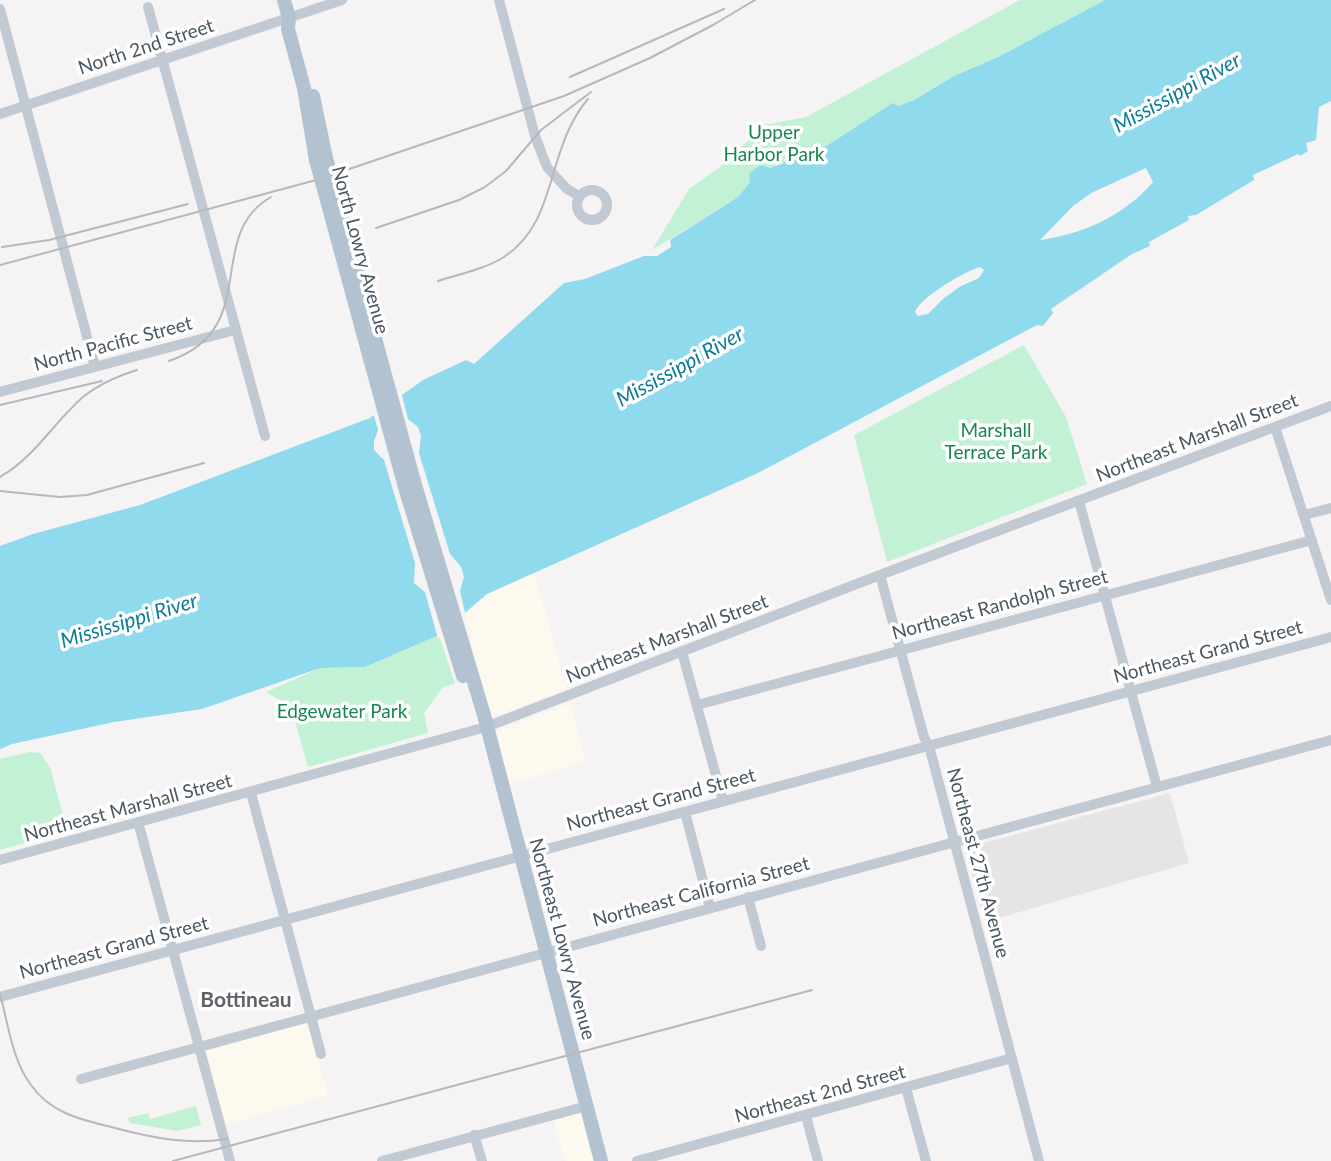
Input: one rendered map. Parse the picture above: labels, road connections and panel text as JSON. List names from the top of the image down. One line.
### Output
{"streets":{"main road":["North Lowry Avenue","Northeast Lowry Avenue"],"street":["North 2nd Street","North Pacific Street","Northeast Marshall Street","Northeast Randolph Street","Northeast Grand Street","Northeast 27th Avenue","Northeast California Street","Northeast 2nd Street"]},"crossings":[["North 2nd Street","North Lowry Avenue"],["North Lowry Avenue","Northeast Lowry Avenue"],["Northeast Marshall Street","Northeast 27th Avenue"],["Northeast Marshall Street","Northeast Lowry Avenue"],["Northeast Randolph Street","Northeast 27th Avenue"],["Northeast Grand Street","Northeast 27th Avenue"],["Northeast Grand Street","Northeast Lowry Avenue"],["Northeast 27th Avenue","Northeast California Street"],["Northeast 27th Avenue","Northeast 2nd Street"],["Northeast California Street","Northeast Lowry Avenue"]],"districts":["Bottineau"],"water":["Mississippi River"],"parks":["Upper Harbor Park","Marshall Terrace Park","Edgewater Park"]}
